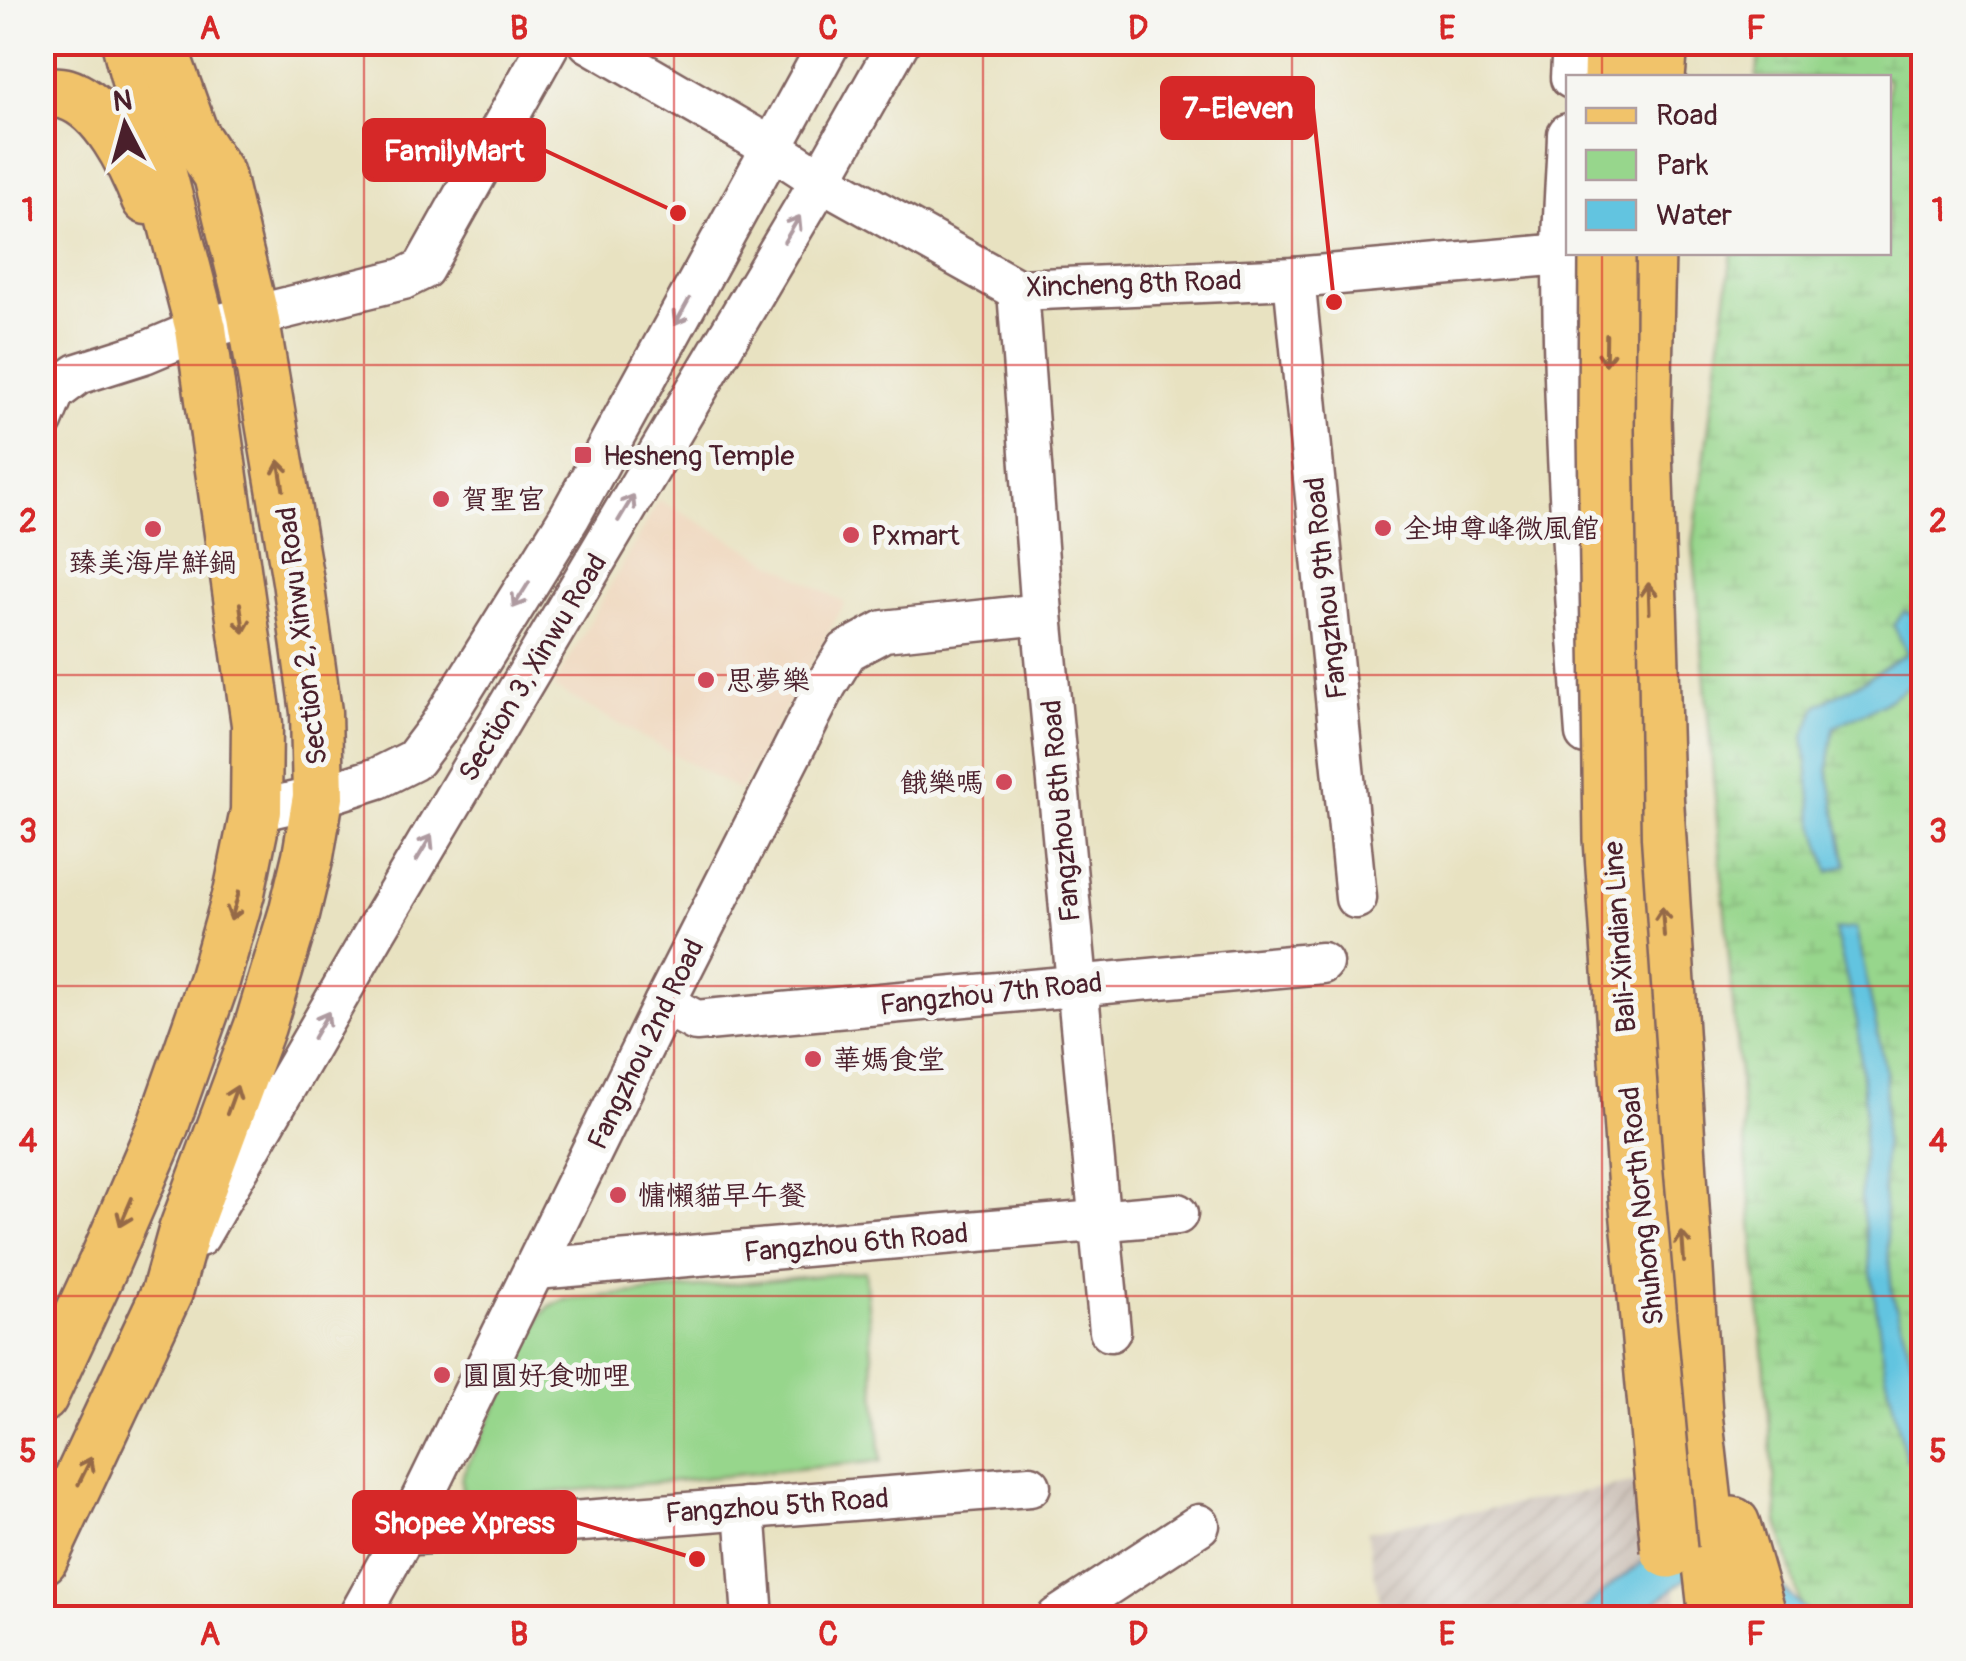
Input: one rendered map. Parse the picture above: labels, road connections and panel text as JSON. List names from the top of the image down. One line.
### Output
{"streets":{"highway":["Bali-Xindian Line"],"main road":["Section 2, Xinwu Road"],"street":["Xincheng 8th Road","Fangzhou 9th Road","Section 3, Xinwu Road","Fangzhou 8th Road","Fangzhou 7th Road","Fangzhou 2nd Road","Shuhong North Road","Fangzhou 6th Road","Fangzhou 5th Road"]},"crossings":[["Xincheng 8th Road","Fangzhou 9th Road"],["Xincheng 8th Road","Section 3, Xinwu Road"],["Xincheng 8th Road","Fangzhou 8th Road"],["Section 2, Xinwu Road","Section 3, Xinwu Road"],["Fangzhou 8th Road","Fangzhou 7th Road"],["Fangzhou 8th Road","Fangzhou 2nd Road"],["Fangzhou 8th Road","Fangzhou 6th Road"],["Fangzhou 7th Road","Fangzhou 2nd Road"],["Fangzhou 2nd Road","Fangzhou 6th Road"],["Fangzhou 2nd Road","Fangzhou 5th Road"]],"places":{"other":["FamilyMart","7-Eleven","賀聖宮","全坤尊峰微風館","臻美海岸鮮鍋","Pxmart","思夢樂","餓樂嗎","華媽食堂","慵懶貓早午餐","圓圓好食咖哩","Shopee Xpress"],"transit":["Hesheng Temple"]},"legend":["Road","Park","Water"],"north":"top","grid":{"columns":["A","B","C","D","E","F"],"rows":["1","2","3","4","5"]}}
